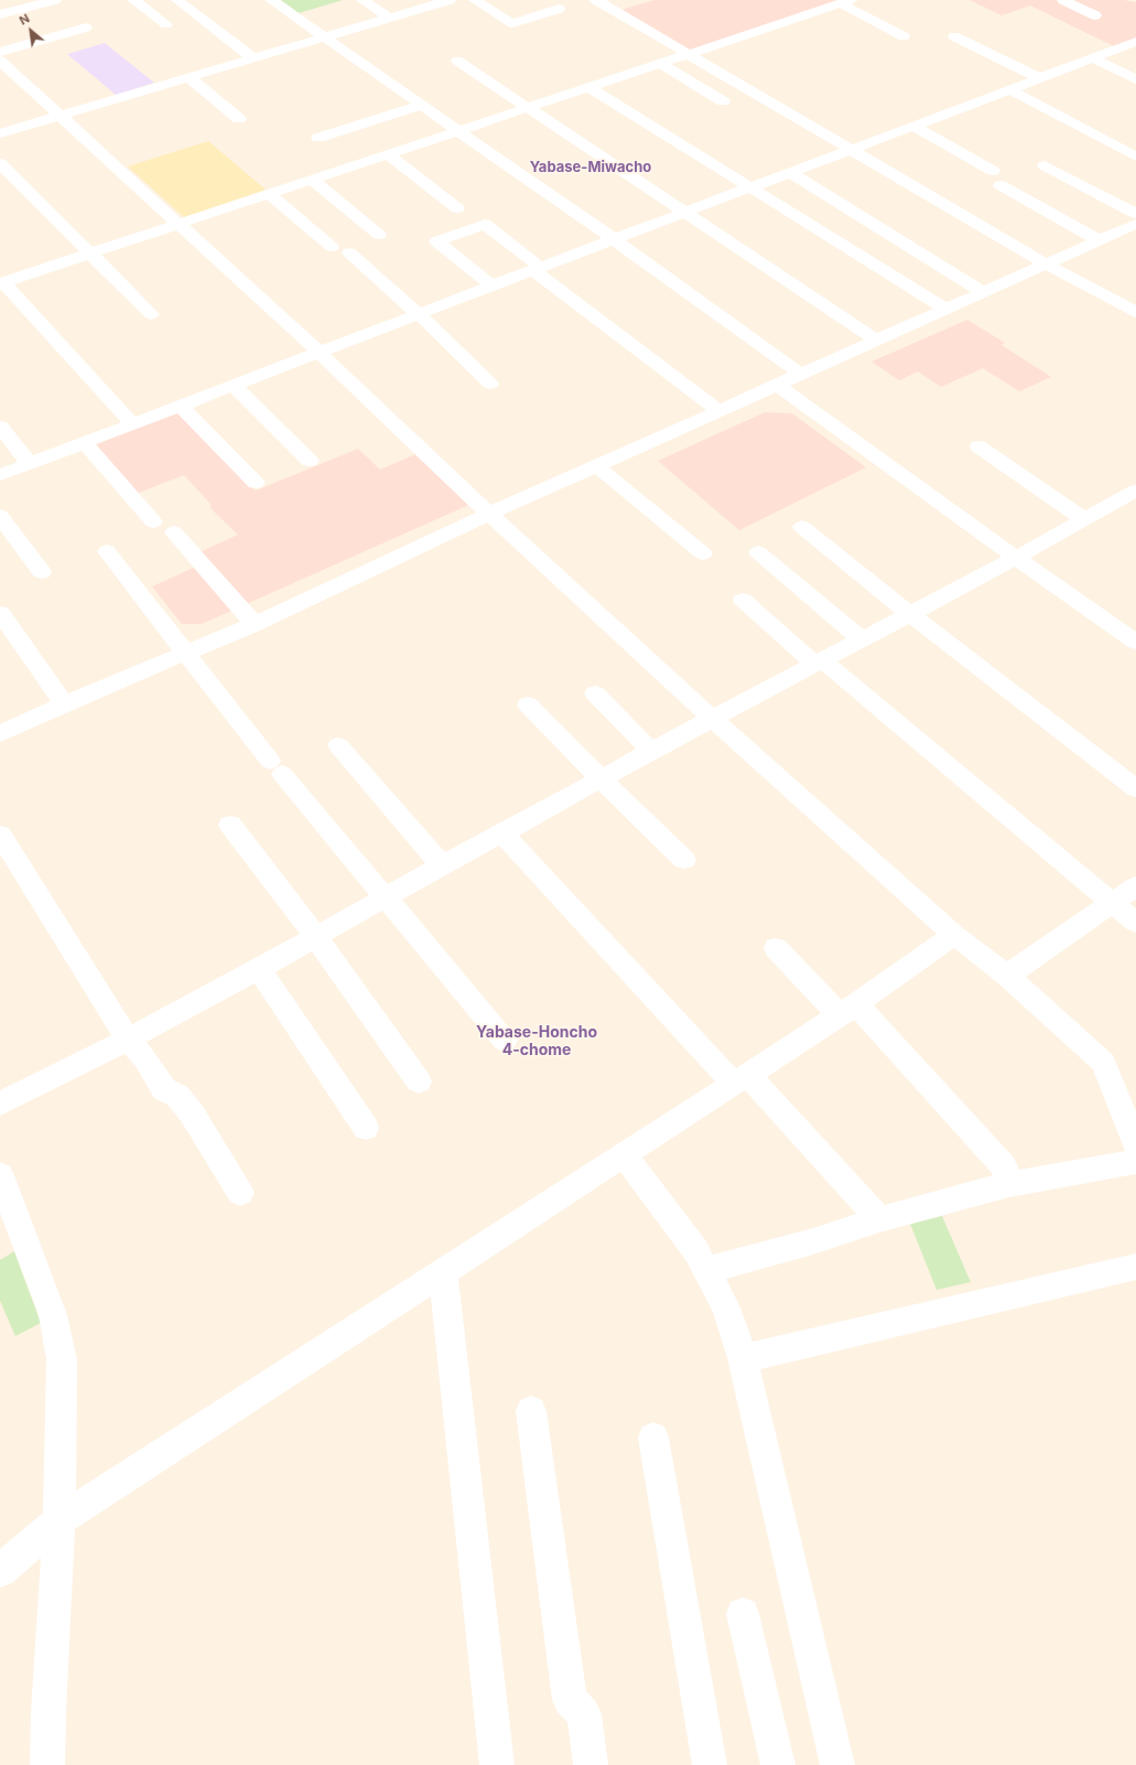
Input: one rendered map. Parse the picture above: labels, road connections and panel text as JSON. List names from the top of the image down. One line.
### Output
{"districts":["Yabase-Miwacho","Yabase-Honcho 4-chome"],"north":"top left"}
